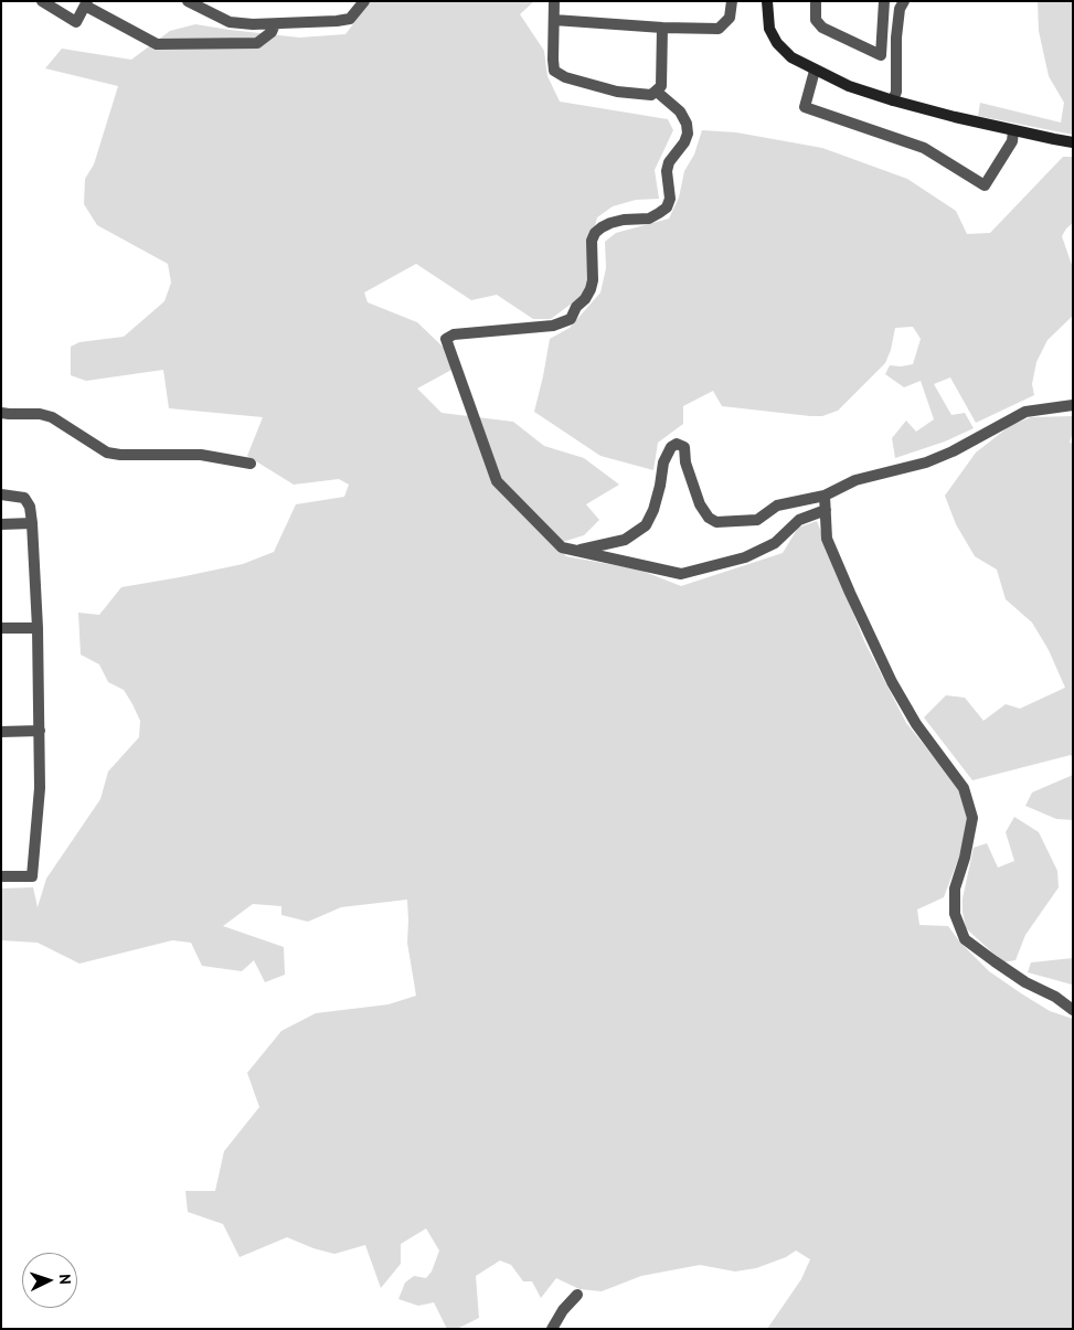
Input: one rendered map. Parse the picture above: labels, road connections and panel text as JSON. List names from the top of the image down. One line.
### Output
{"north":"right"}
